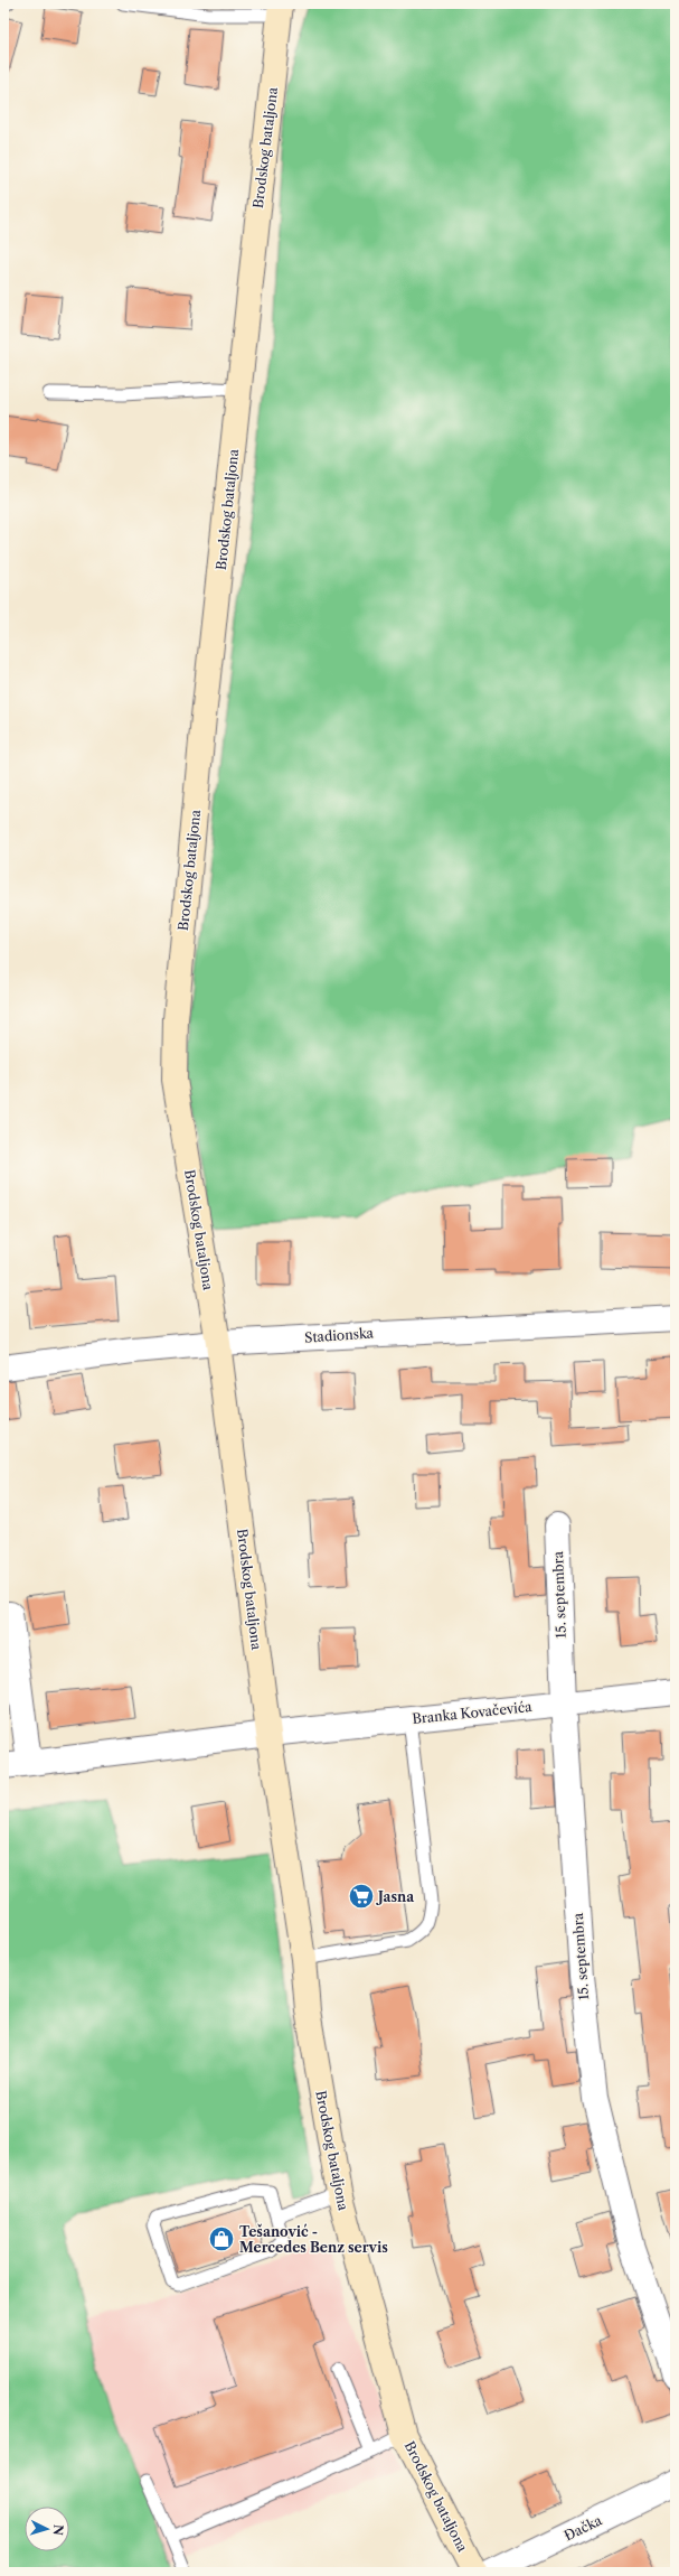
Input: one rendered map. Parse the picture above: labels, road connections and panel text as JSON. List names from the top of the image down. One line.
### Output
{"streets":{"street":["Brodskog bataljona","Stadionska","15. septembra","Branka Kovačevića","Đačka"]},"crossings":[["Brodskog bataljona","Stadionska"],["Brodskog bataljona","Branka Kovačevića"],["15. septembra","Branka Kovačevića"]],"places":{"supermarket":["Jasna"],"shop":["Tešanović - Mercedes Benz servis"]},"north":"right"}
